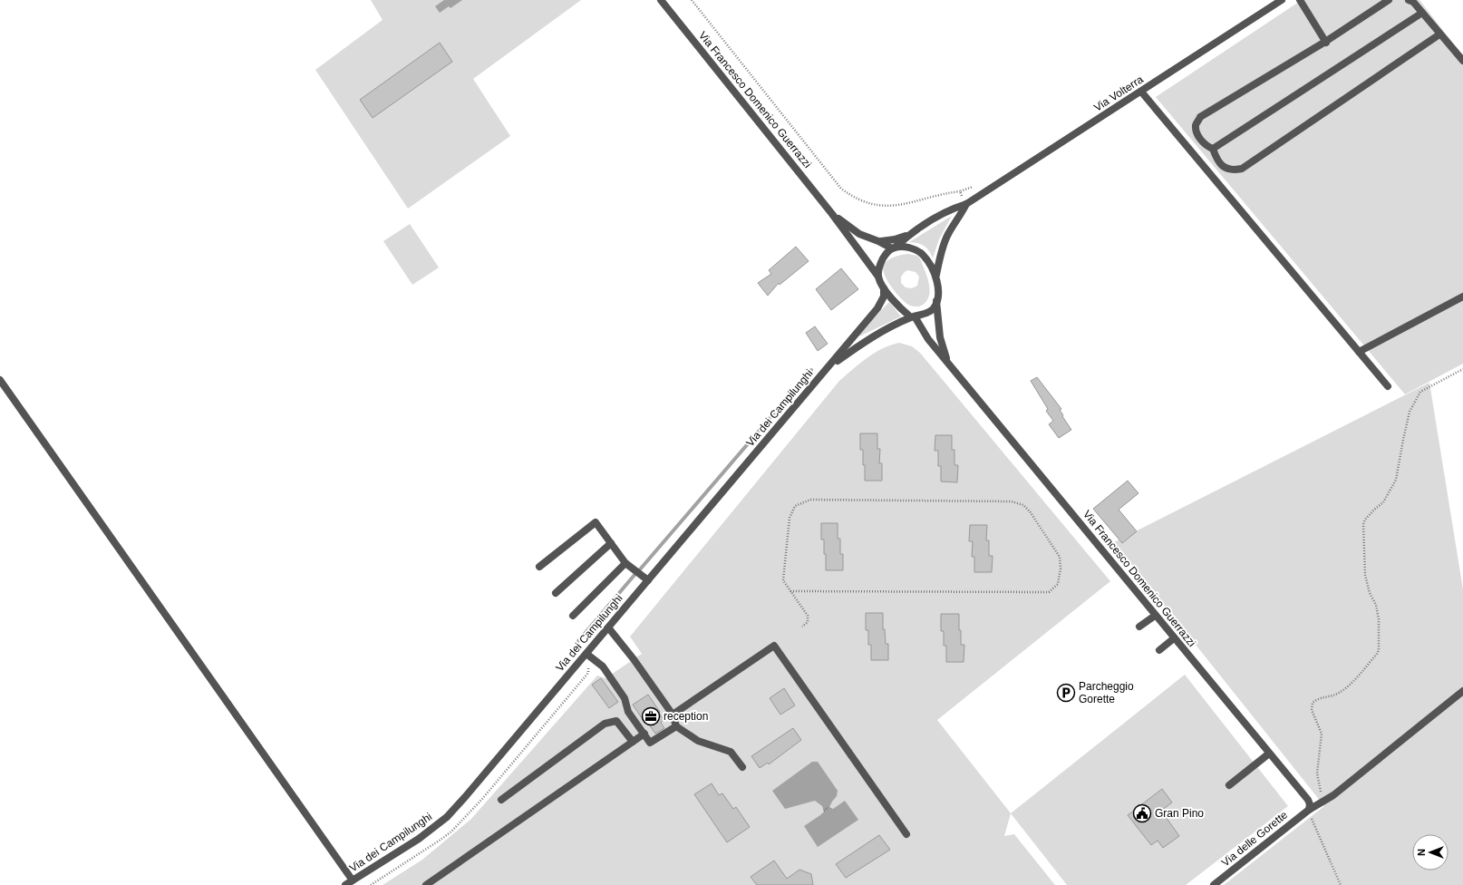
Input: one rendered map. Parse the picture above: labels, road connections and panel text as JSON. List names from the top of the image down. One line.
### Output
{"streets":{"street":["Via Volterra","Via Francesco Domenico Guerrazzi","Via dei Campilunghi","Via delle Gorette"]},"crossings":[["Via Volterra","Via Francesco Domenico Guerrazzi"],["Via Volterra","Via dei Campilunghi"],["Via Francesco Domenico Guerrazzi","Via dei Campilunghi"],["Via Francesco Domenico Guerrazzi","Via delle Gorette"]],"places":{"parking":["Parcheggio Gorette"],"office":["reception"],"public building":["Gran Pino"]},"north":"left"}
